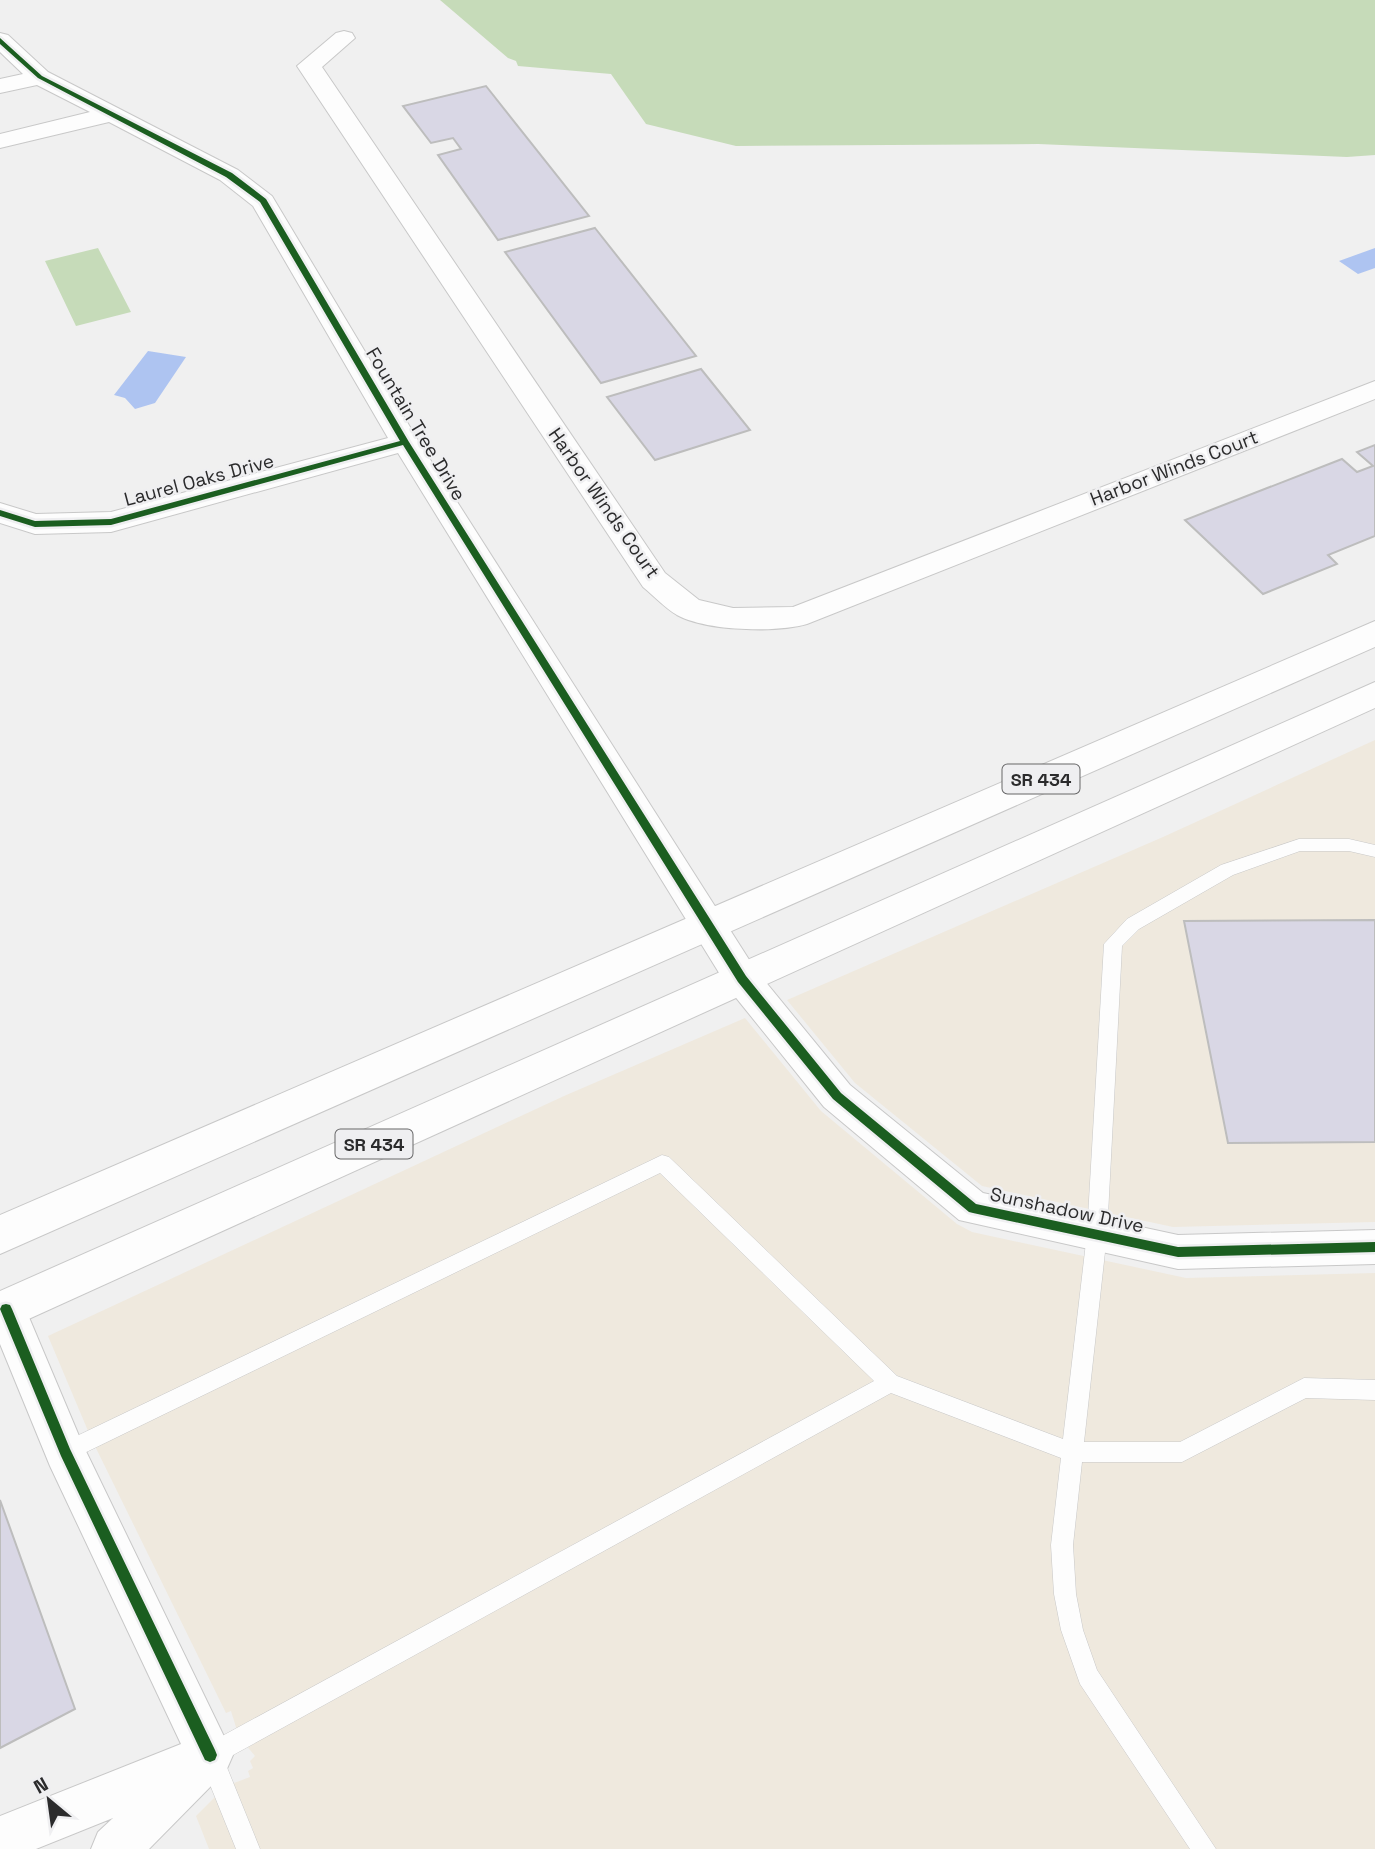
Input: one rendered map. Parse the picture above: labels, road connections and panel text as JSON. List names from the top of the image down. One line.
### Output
{"streets":{"main road":["SR 434"],"street":["Fountain Tree Drive","Harbor Winds Court","Laurel Oaks Drive","Sunshadow Drive"]},"crossings":[["Fountain Tree Drive","Laurel Oaks Drive"],["Fountain Tree Drive","SR 434"],["Fountain Tree Drive","Sunshadow Drive"],["SR 434","Sunshadow Drive"]],"north":"top left"}
